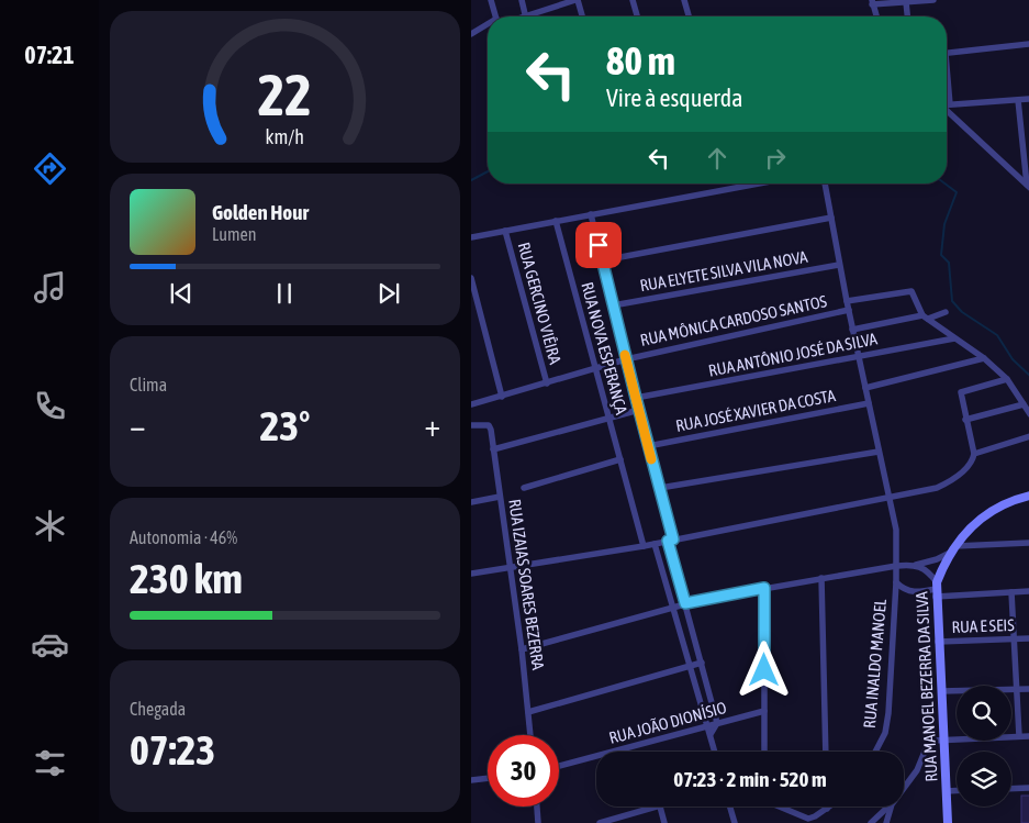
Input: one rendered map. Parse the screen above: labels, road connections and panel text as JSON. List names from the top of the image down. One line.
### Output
{"streets":{"street":["RUA ELYETE SILVA VILA NOVA","RUA GERCINO VIÊIRA","RUA MÔNICA CARDOSO SANTOS","RUA NOVA ESPERANÇA","RUA ANTÔNIO JOSÉ DA SILVA","RUA JOSÉ XAVIER DA COSTA","RUA IZAIAS SOARES BEZERRA","RUA E SEIS","RUA INALDO MANOEL","RUA MANOEL BEZERRA DA SILVA","RUA JOÃO DIONÍSIO"]},"crossings":[["RUA ELYETE SILVA VILA NOVA","RUA INALDO MANOEL"],["RUA GERCINO VIÊIRA","RUA MÔNICA CARDOSO SANTOS"],["RUA MÔNICA CARDOSO SANTOS","RUA NOVA ESPERANÇA"],["RUA MÔNICA CARDOSO SANTOS","RUA INALDO MANOEL"],["RUA ANTÔNIO JOSÉ DA SILVA","RUA INALDO MANOEL"],["RUA JOSÉ XAVIER DA COSTA","RUA INALDO MANOEL"],["RUA E SEIS","RUA MANOEL BEZERRA DA SILVA"]],"page":{"tabs":"07:21","turn":["80 m","Vire à esquerda"],"song":["Golden Hour","Lumen"],"tile":["Clima",["Autonomia · 46%","230 km"],["Chegada","07:23"]],"heat":["−","23°","+"],"limit":"30","trip":"07:23 · 2 min · 520 m","gauge":["22","km/h"]}}
